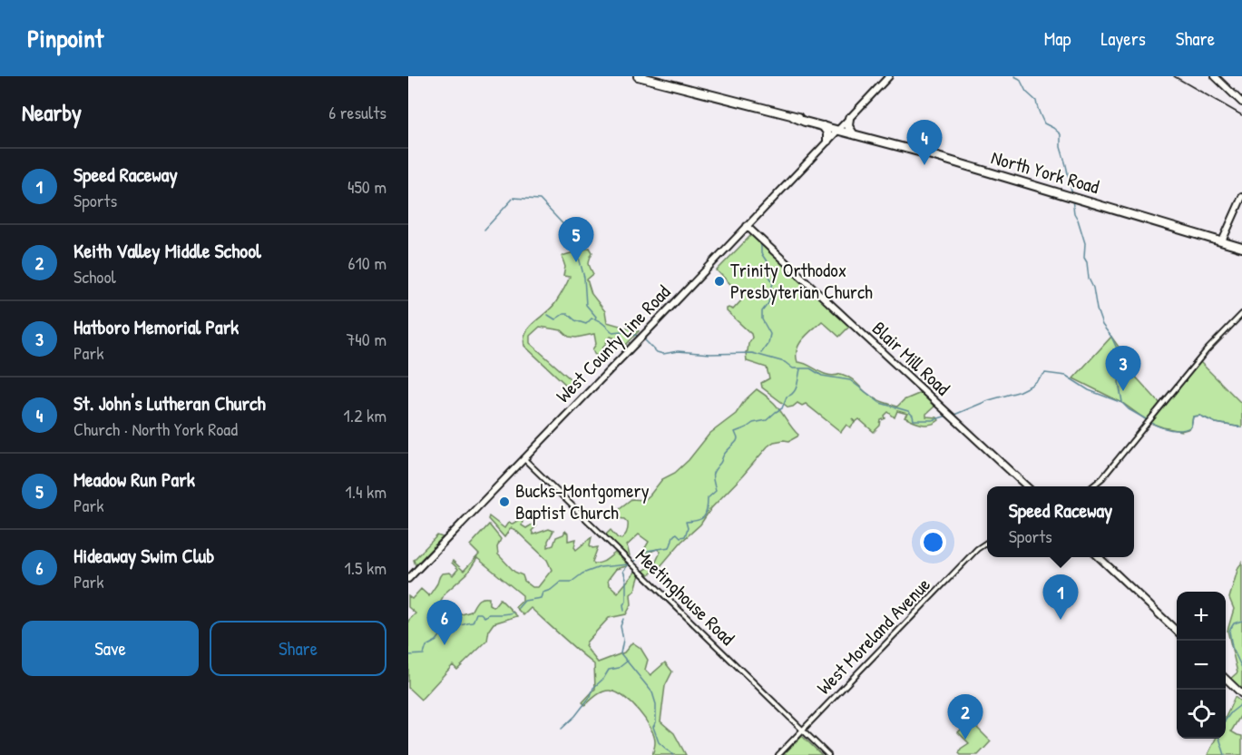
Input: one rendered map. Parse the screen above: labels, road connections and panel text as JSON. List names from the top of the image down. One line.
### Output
{"streets":{"highway":["North York Road"],"main road":["West County Line Road","Blair Mill Road"],"street":["Meetinghouse Road","West Moreland Avenue"]},"crossings":[["North York Road","West County Line Road"],["West County Line Road","Blair Mill Road"],["West County Line Road","Meetinghouse Road"],["Meetinghouse Road","West Moreland Avenue"]],"places":["Trinity Orthodox Presbyterian Church","Bucks-Montgomery Baptist Church"],"page":{"header":"Pinpoint","nav":["Map","Layers","Share"],"heading":["Nearby","6 results"],"pins":["4","5","3","1","6","2"],"list":[{"mark":"1","name":"Speed Raceway","note":"Sports","value":"450 m"},{"mark":"2","name":"Keith Valley Middle School","note":"School","value":"610 m"},{"mark":"3","name":"Hatboro Memorial Park","note":"Park","value":"740 m"},{"mark":"4","name":"St. John's Lutheran Church","note":"Church · North York Road","value":"1.2 km"},{"mark":"5","name":"Meadow Run Park","note":"Park","value":"1.4 km"},{"mark":"6","name":"Hideaway Swim Club","note":"Park","value":"1.5 km"}],"popup":["Speed Raceway","Sports"],"map_buttons":["+","−"],"buttons":["Save","Share"]}}
